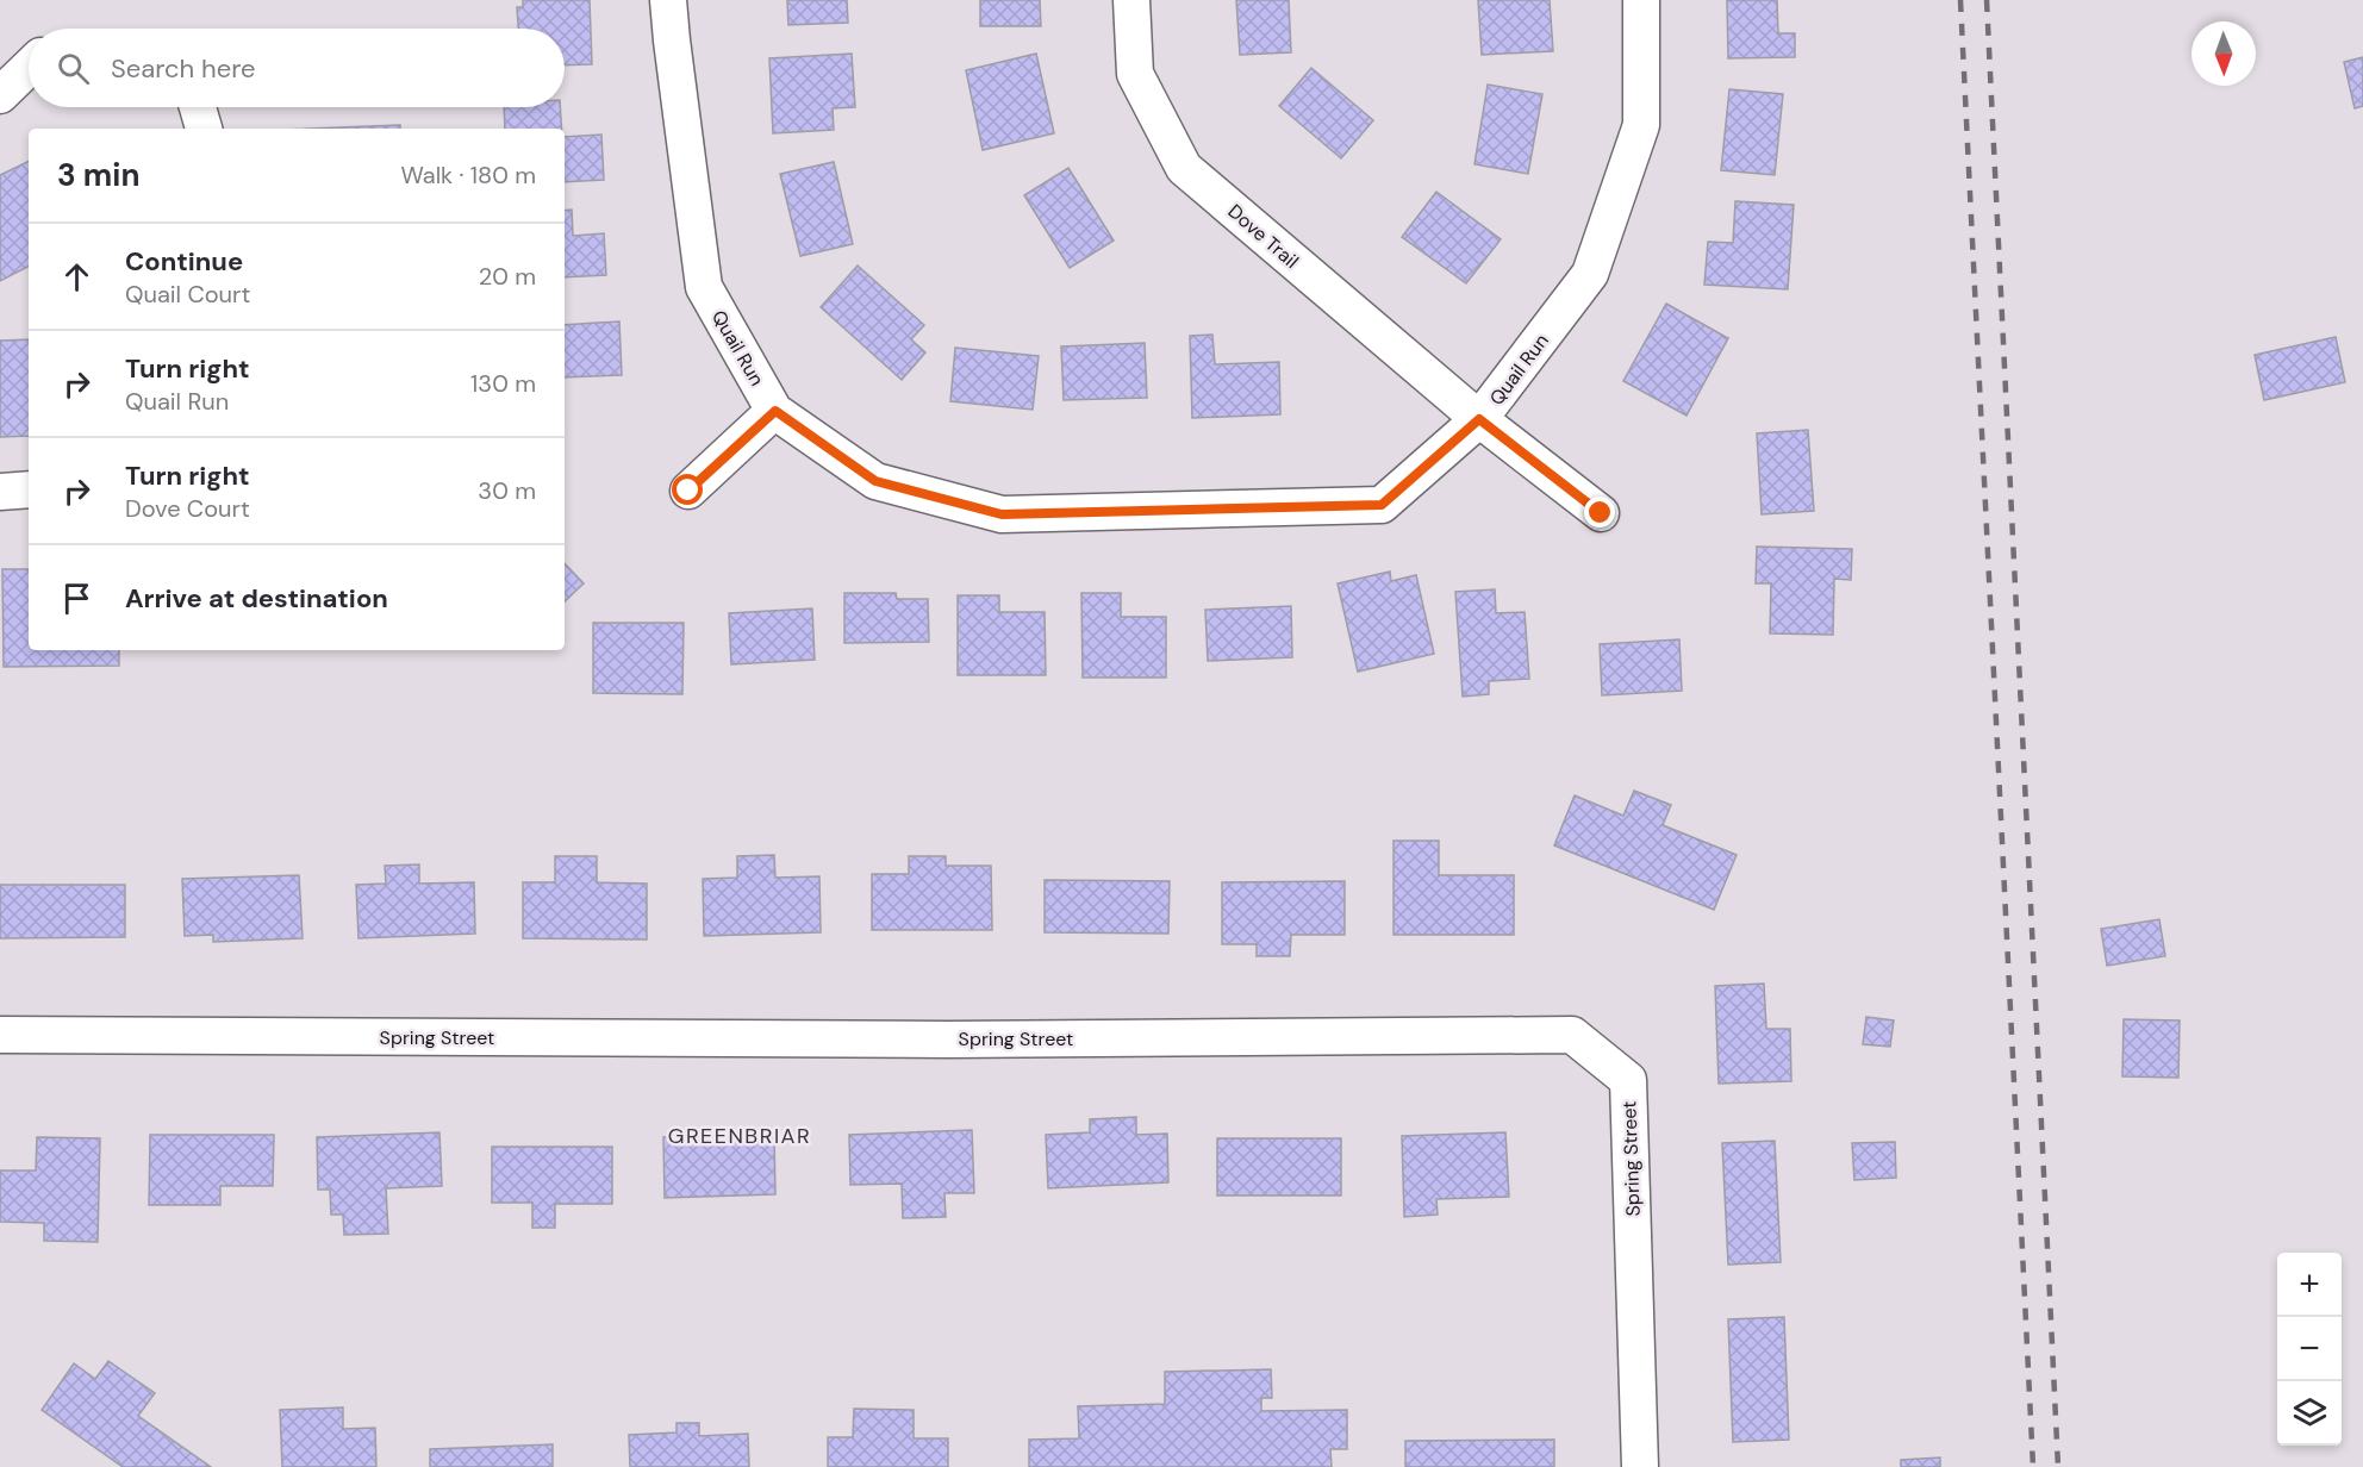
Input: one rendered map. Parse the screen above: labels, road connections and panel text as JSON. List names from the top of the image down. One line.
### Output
{"streets":{"street":["Dove Trail","Quail Run","Spring Street"]},"crossings":[["Dove Trail","Quail Run"]],"districts":["GREENBRIAR"],"north":"bottom","page":{"search":"Search here","heading":["3 min","Walk · 180 m"],"list":[["Continue","Quail Court","20 m"],["Turn right","Quail Run","130 m"],["Turn right","Dove Court","30 m"],"Arrive at destination"],"map_buttons":["+","−"]}}
